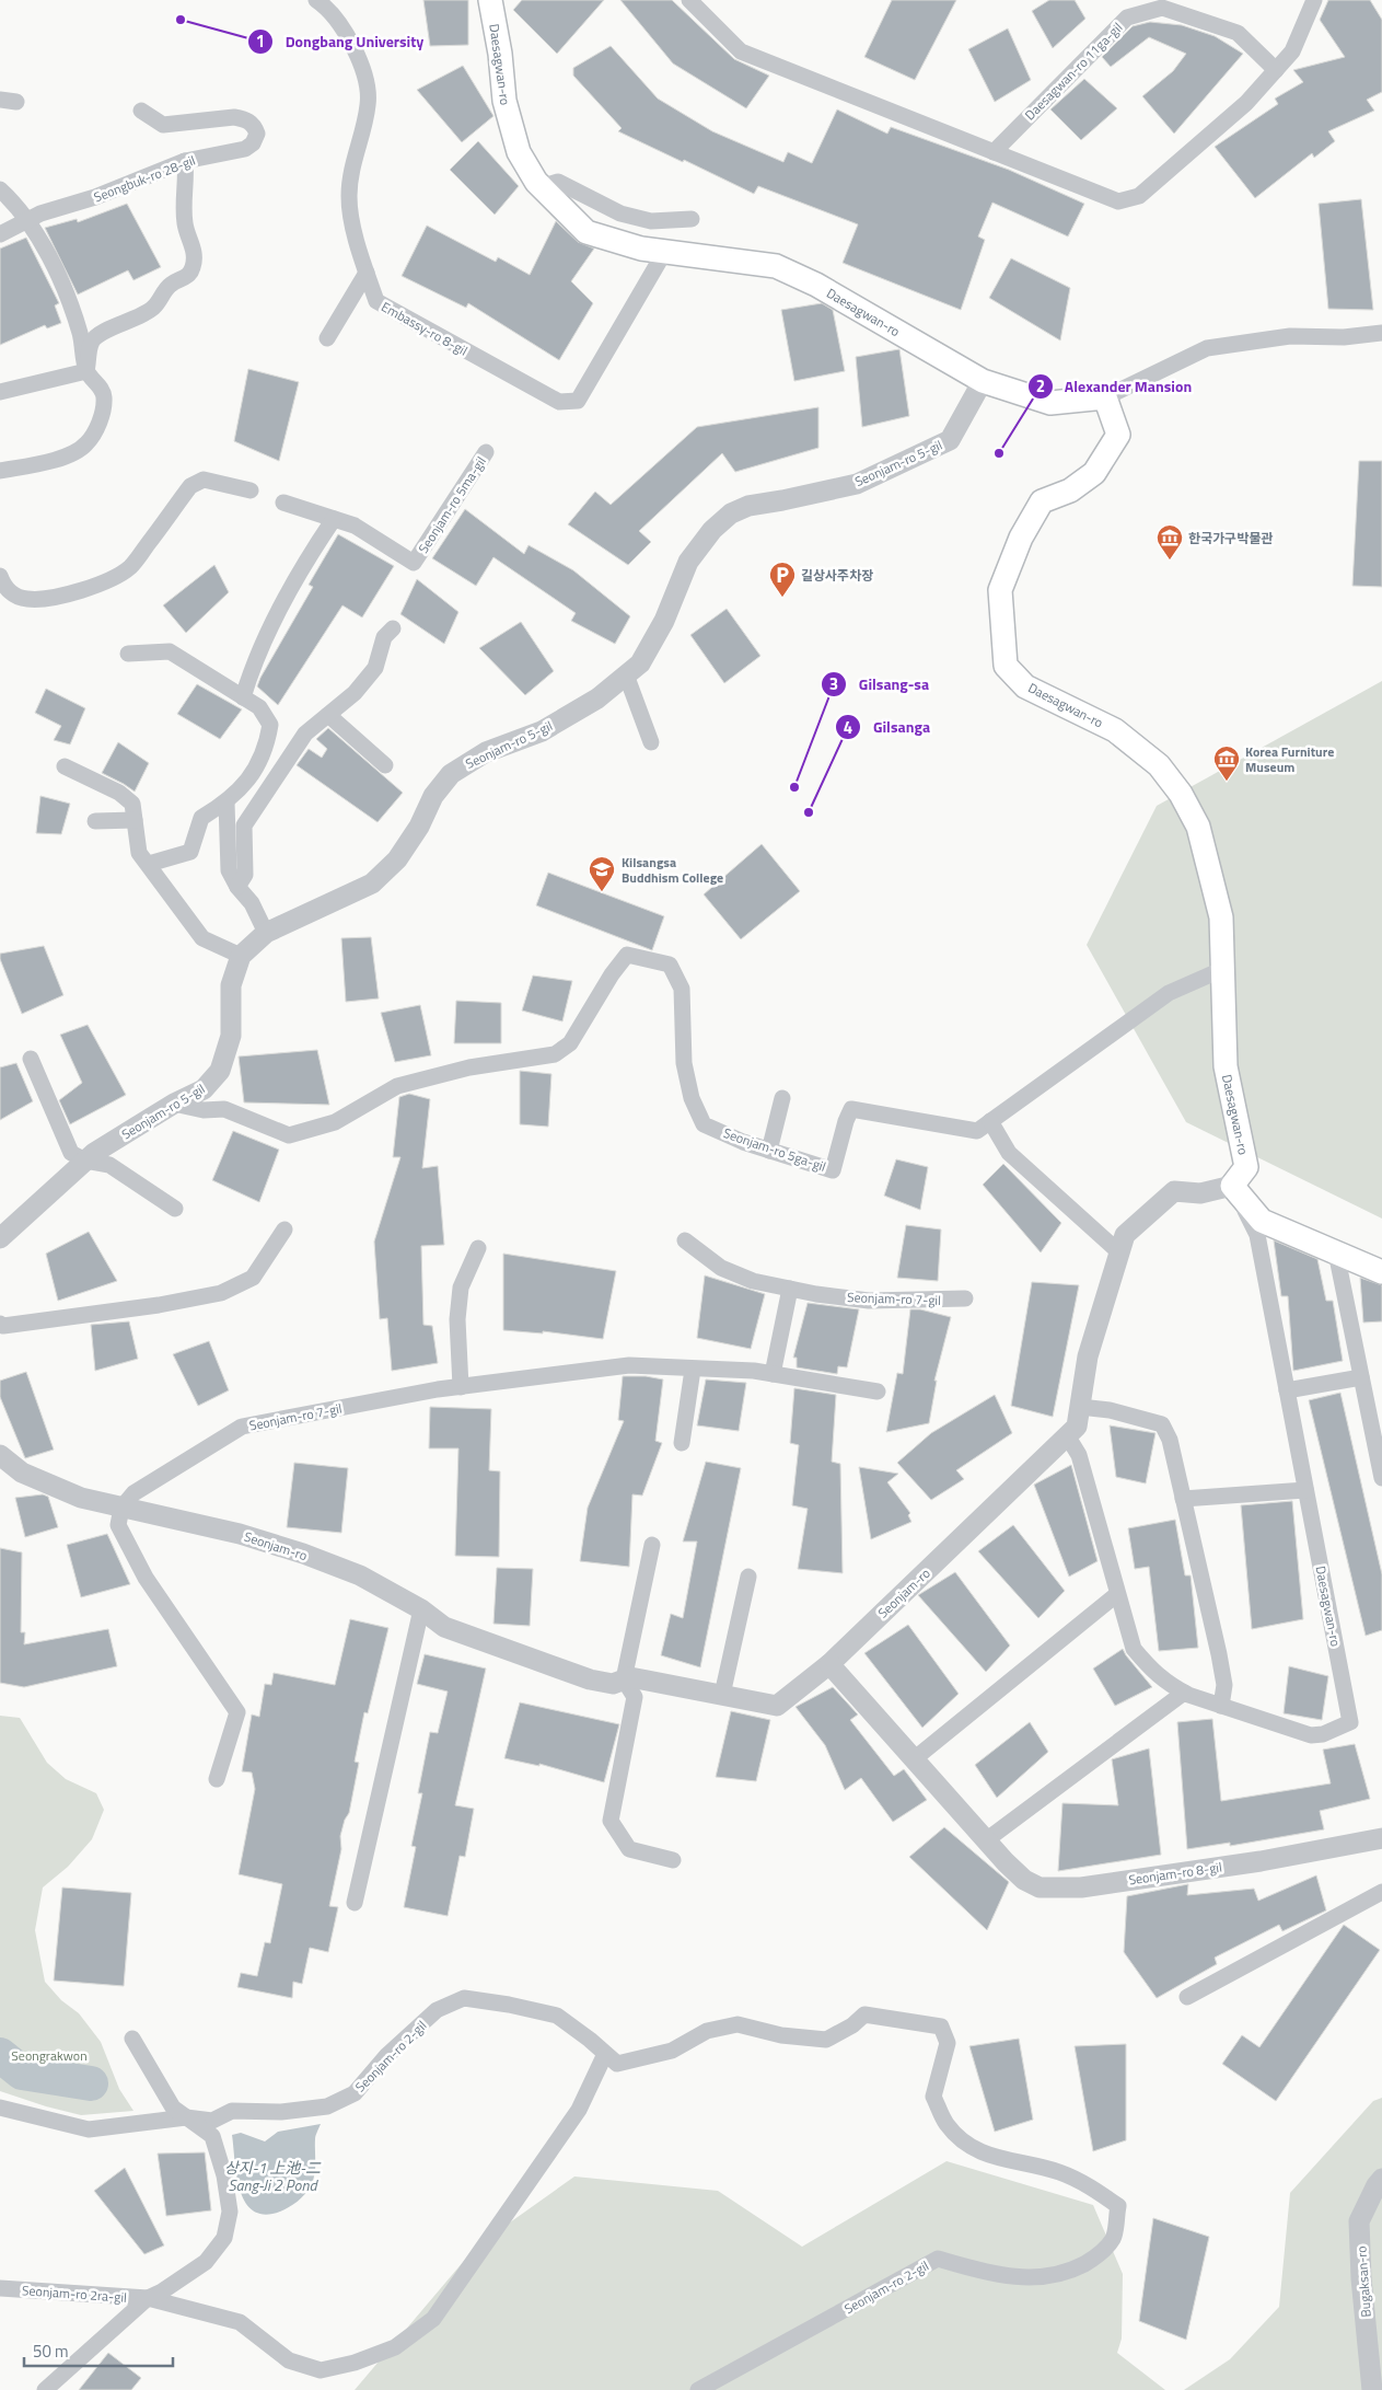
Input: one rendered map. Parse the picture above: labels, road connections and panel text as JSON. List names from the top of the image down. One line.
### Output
{"streets":{"main road":["Daesagwan-ro"],"street":["Daesagwan-ro 11ga-gil","Seongbuk-ro 28-gil","Embassy-ro 8-gil","Seonjam-ro 5-gil","Seonjam-ro 5ma-gil","Seonjam-ro 5ga-gil","Seonjam-ro 7-gil","Seonjam-ro","Seonjam-ro 8-gil","Seonjam-ro 2-gil","Bugaksan-ro","Seonjam-ro 2ra-gil"]},"crossings":[["Daesagwan-ro","Embassy-ro 8-gil"],["Daesagwan-ro","Seonjam-ro 5-gil"],["Daesagwan-ro","Seonjam-ro 5ga-gil"],["Daesagwan-ro","Seonjam-ro"],["Seonjam-ro 5-gil","Seonjam-ro 5ga-gil"],["Seonjam-ro 7-gil","Seonjam-ro"],["Seonjam-ro","Seonjam-ro 8-gil"],["Seonjam-ro 2-gil","Seonjam-ro 2ra-gil"]],"water":["상지-1 上池-二 Sang-Ji 2 Pond"],"parks":["Seongrakwon"],"places":{"other":["Dongbang University","Alexander Mansion","Gilsang-sa","Gilsanga"],"museum":["한국가구박물관","Korea Furniture Museum"],"parking":["길상사주차장"],"school or university":["Kilsangsa Buddhism College"]},"scale_bar":"50 m"}
